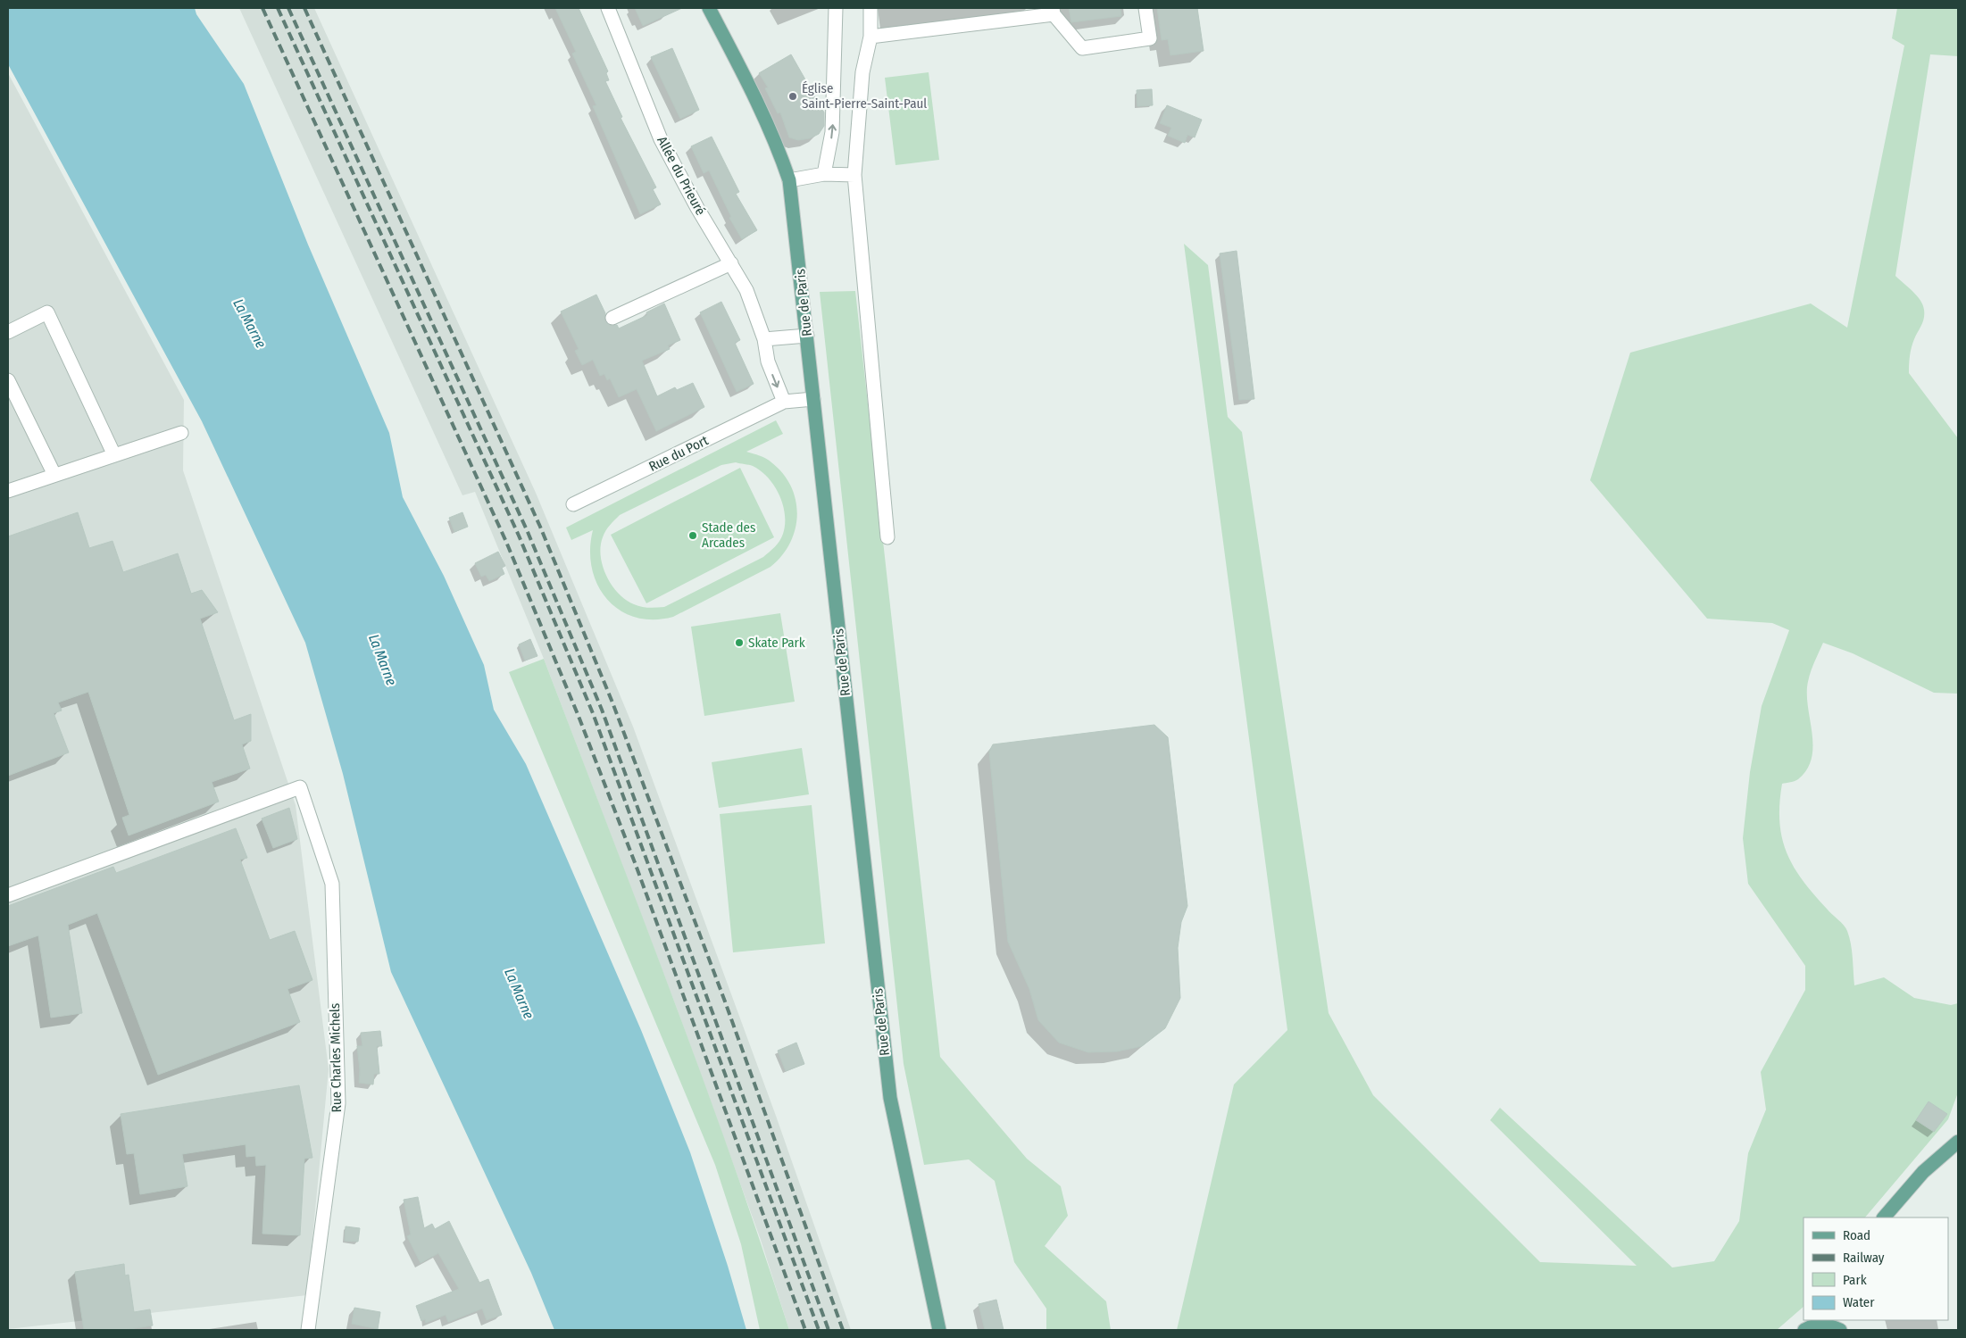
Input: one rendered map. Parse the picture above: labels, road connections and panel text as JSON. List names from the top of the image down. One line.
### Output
{"streets":{"main road":["Rue de Paris"],"street":["Allée du Prieuré","Rue du Port","Rue Charles Michels"]},"crossings":[["Allée du Prieuré","Rue du Port"]],"water":["La Marne"],"places":["Église Saint-Pierre-Saint-Paul","Stade des Arcades","Skate Park"],"legend":["Road","Railway","Park","Water"]}
